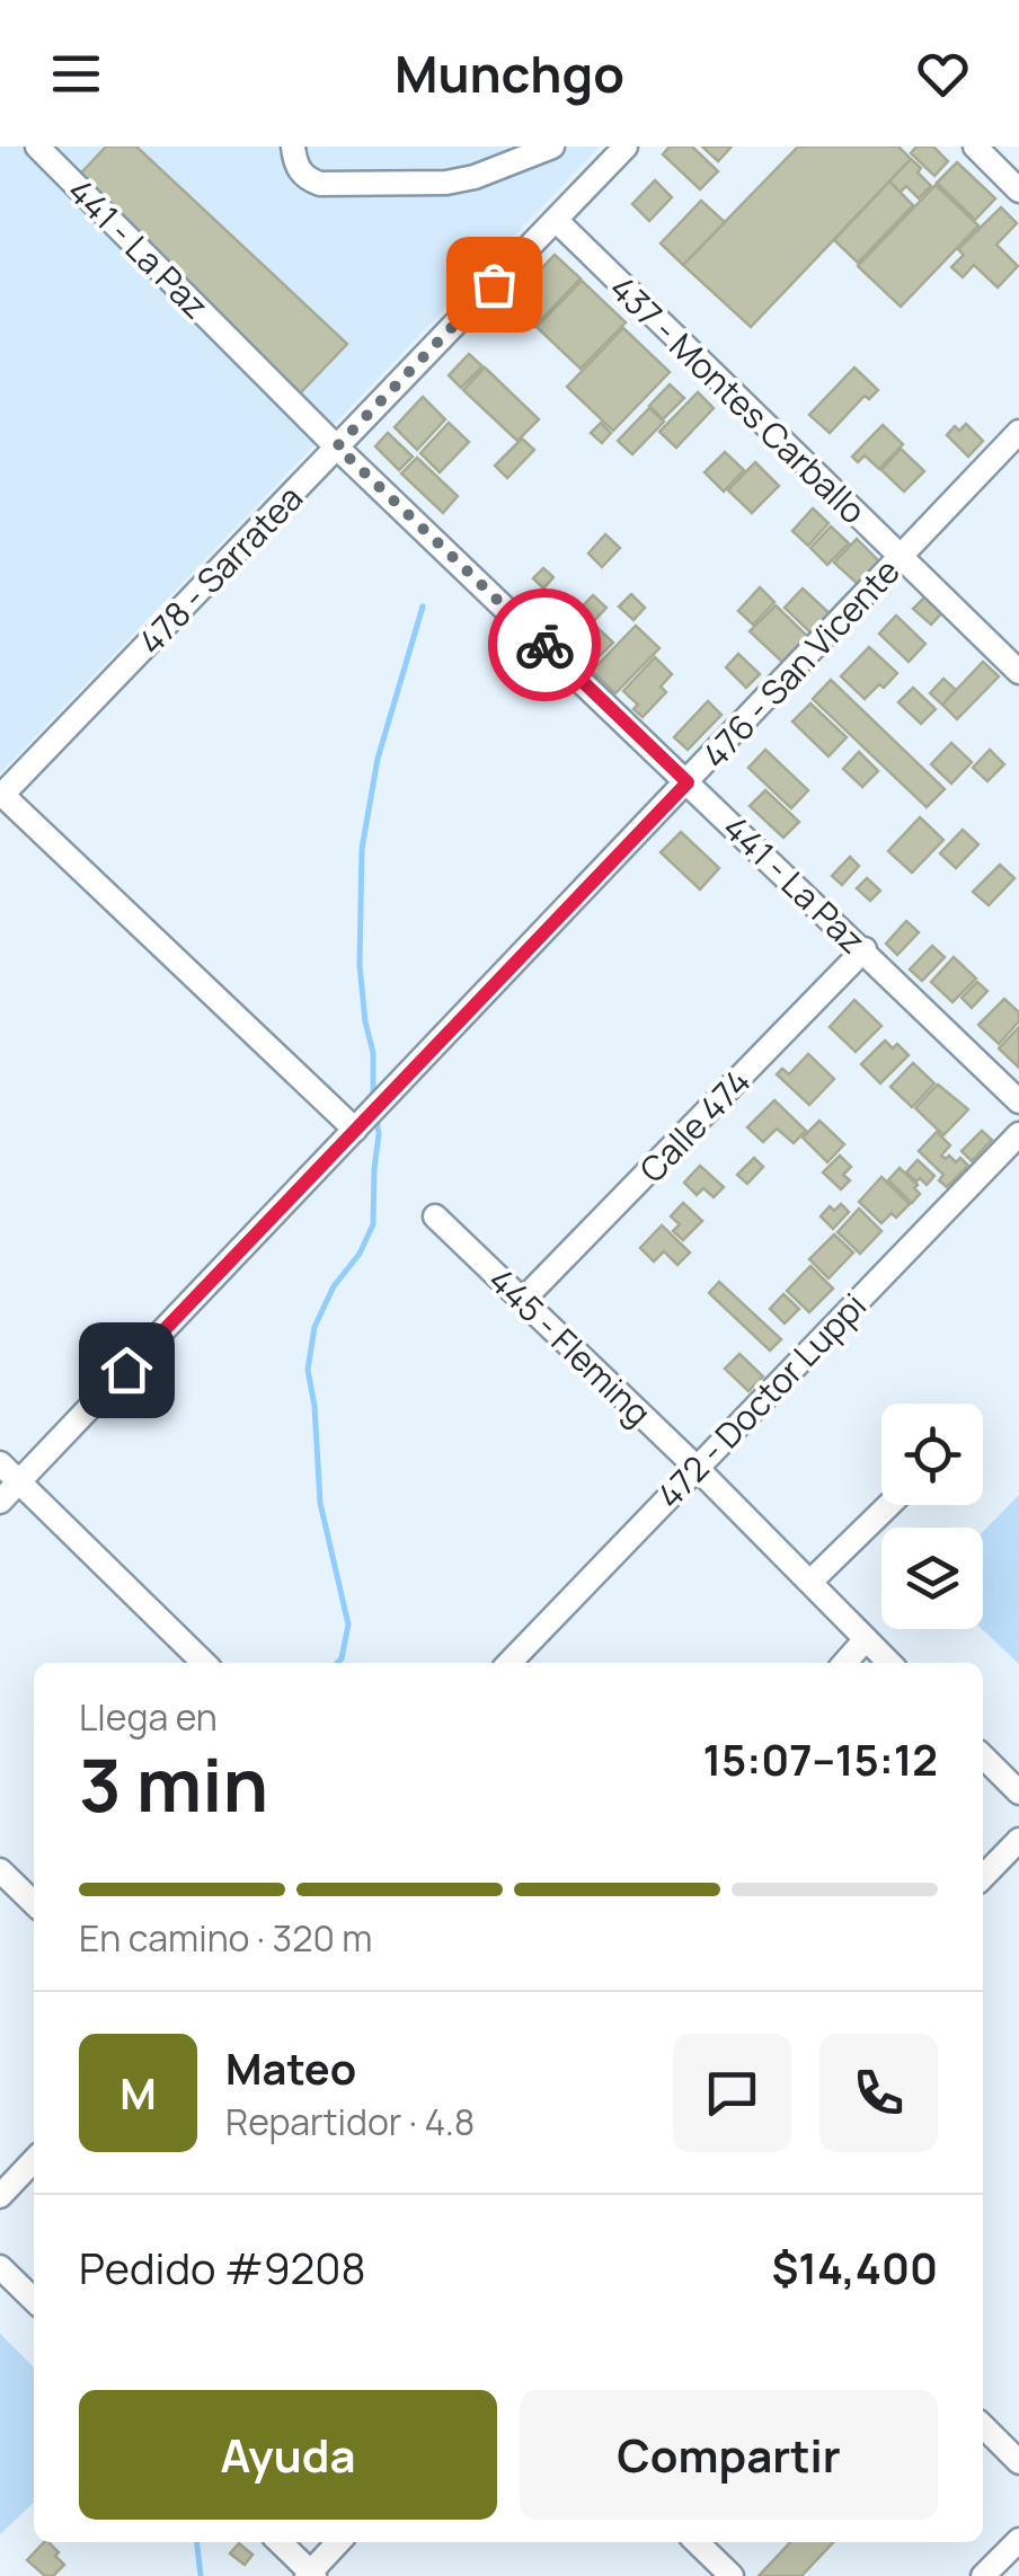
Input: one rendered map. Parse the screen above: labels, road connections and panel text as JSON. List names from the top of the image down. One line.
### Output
{"streets":{"street":["441 - La Paz","437 - Montes Carballo","478 - Sarratea","476 - San Vicente","Calle 474","445 - Fleming","472 - Doctor Luppi"]},"crossings":[["441 - La Paz","478 - Sarratea"],["441 - La Paz","476 - San Vicente"],["441 - La Paz","Calle 474"],["437 - Montes Carballo","478 - Sarratea"],["437 - Montes Carballo","476 - San Vicente"],["Calle 474","445 - Fleming"],["445 - Fleming","472 - Doctor Luppi"]],"page":{"header":"Munchgo","heading":["3 min","Llega en","15:07–15:12"],"panel":["Mateo","Repartidor · 4.8","Pedido #9208","$14,400"],"bar":"En camino · 320 m","round":"M","buttons":["Ayuda","Compartir"]}}
